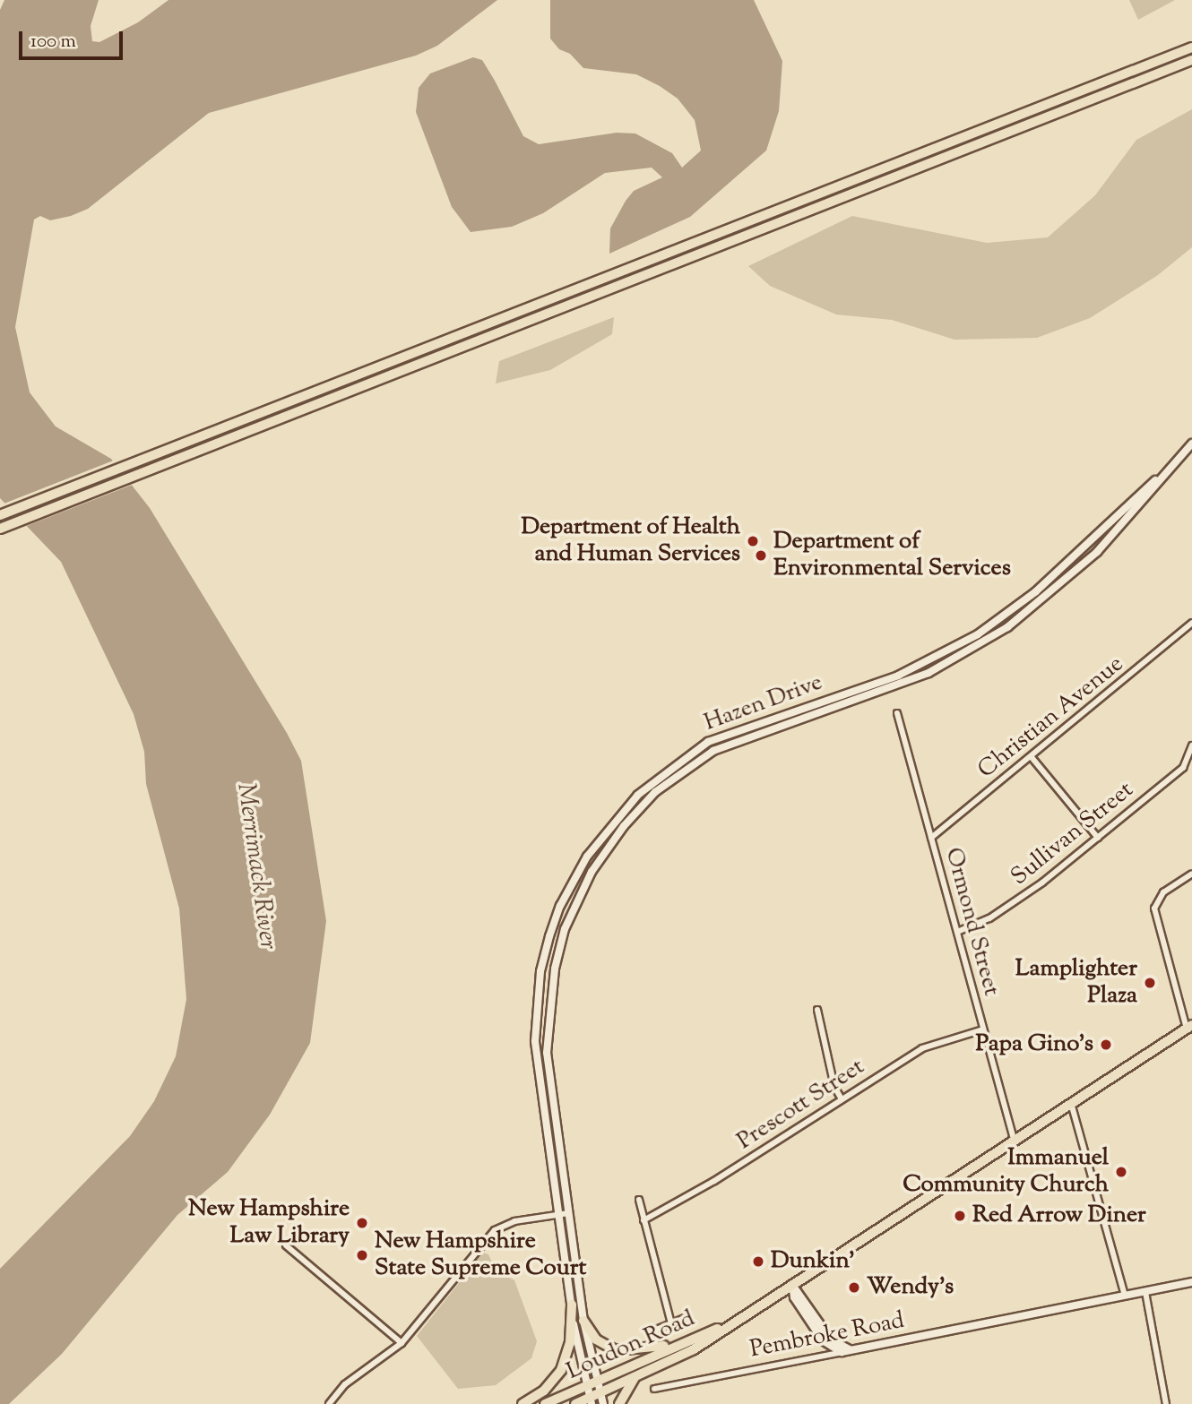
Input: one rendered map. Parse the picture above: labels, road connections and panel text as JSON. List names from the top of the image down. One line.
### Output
{"streets":{"main road":["Loudon Road"],"street":["Hazen Drive","Christian Avenue","Sullivan Street","Ormond Street","Prescott Street","Pembroke Road"]},"crossings":[["Hazen Drive","Loudon Road"],["Christian Avenue","Ormond Street"],["Sullivan Street","Ormond Street"],["Ormond Street","Prescott Street"],["Ormond Street","Loudon Road"]],"water":["Merrimack River"],"places":["Department of Health and Human Services","Department of Environmental Services","Lamplighter Plaza","Papa Gino's","Immanuel Community Church","Red Arrow Diner","New Hampshire Law Library","New Hampshire State Supreme Court","Dunkin'","Wendy's"],"scale_bar":"100 m"}
